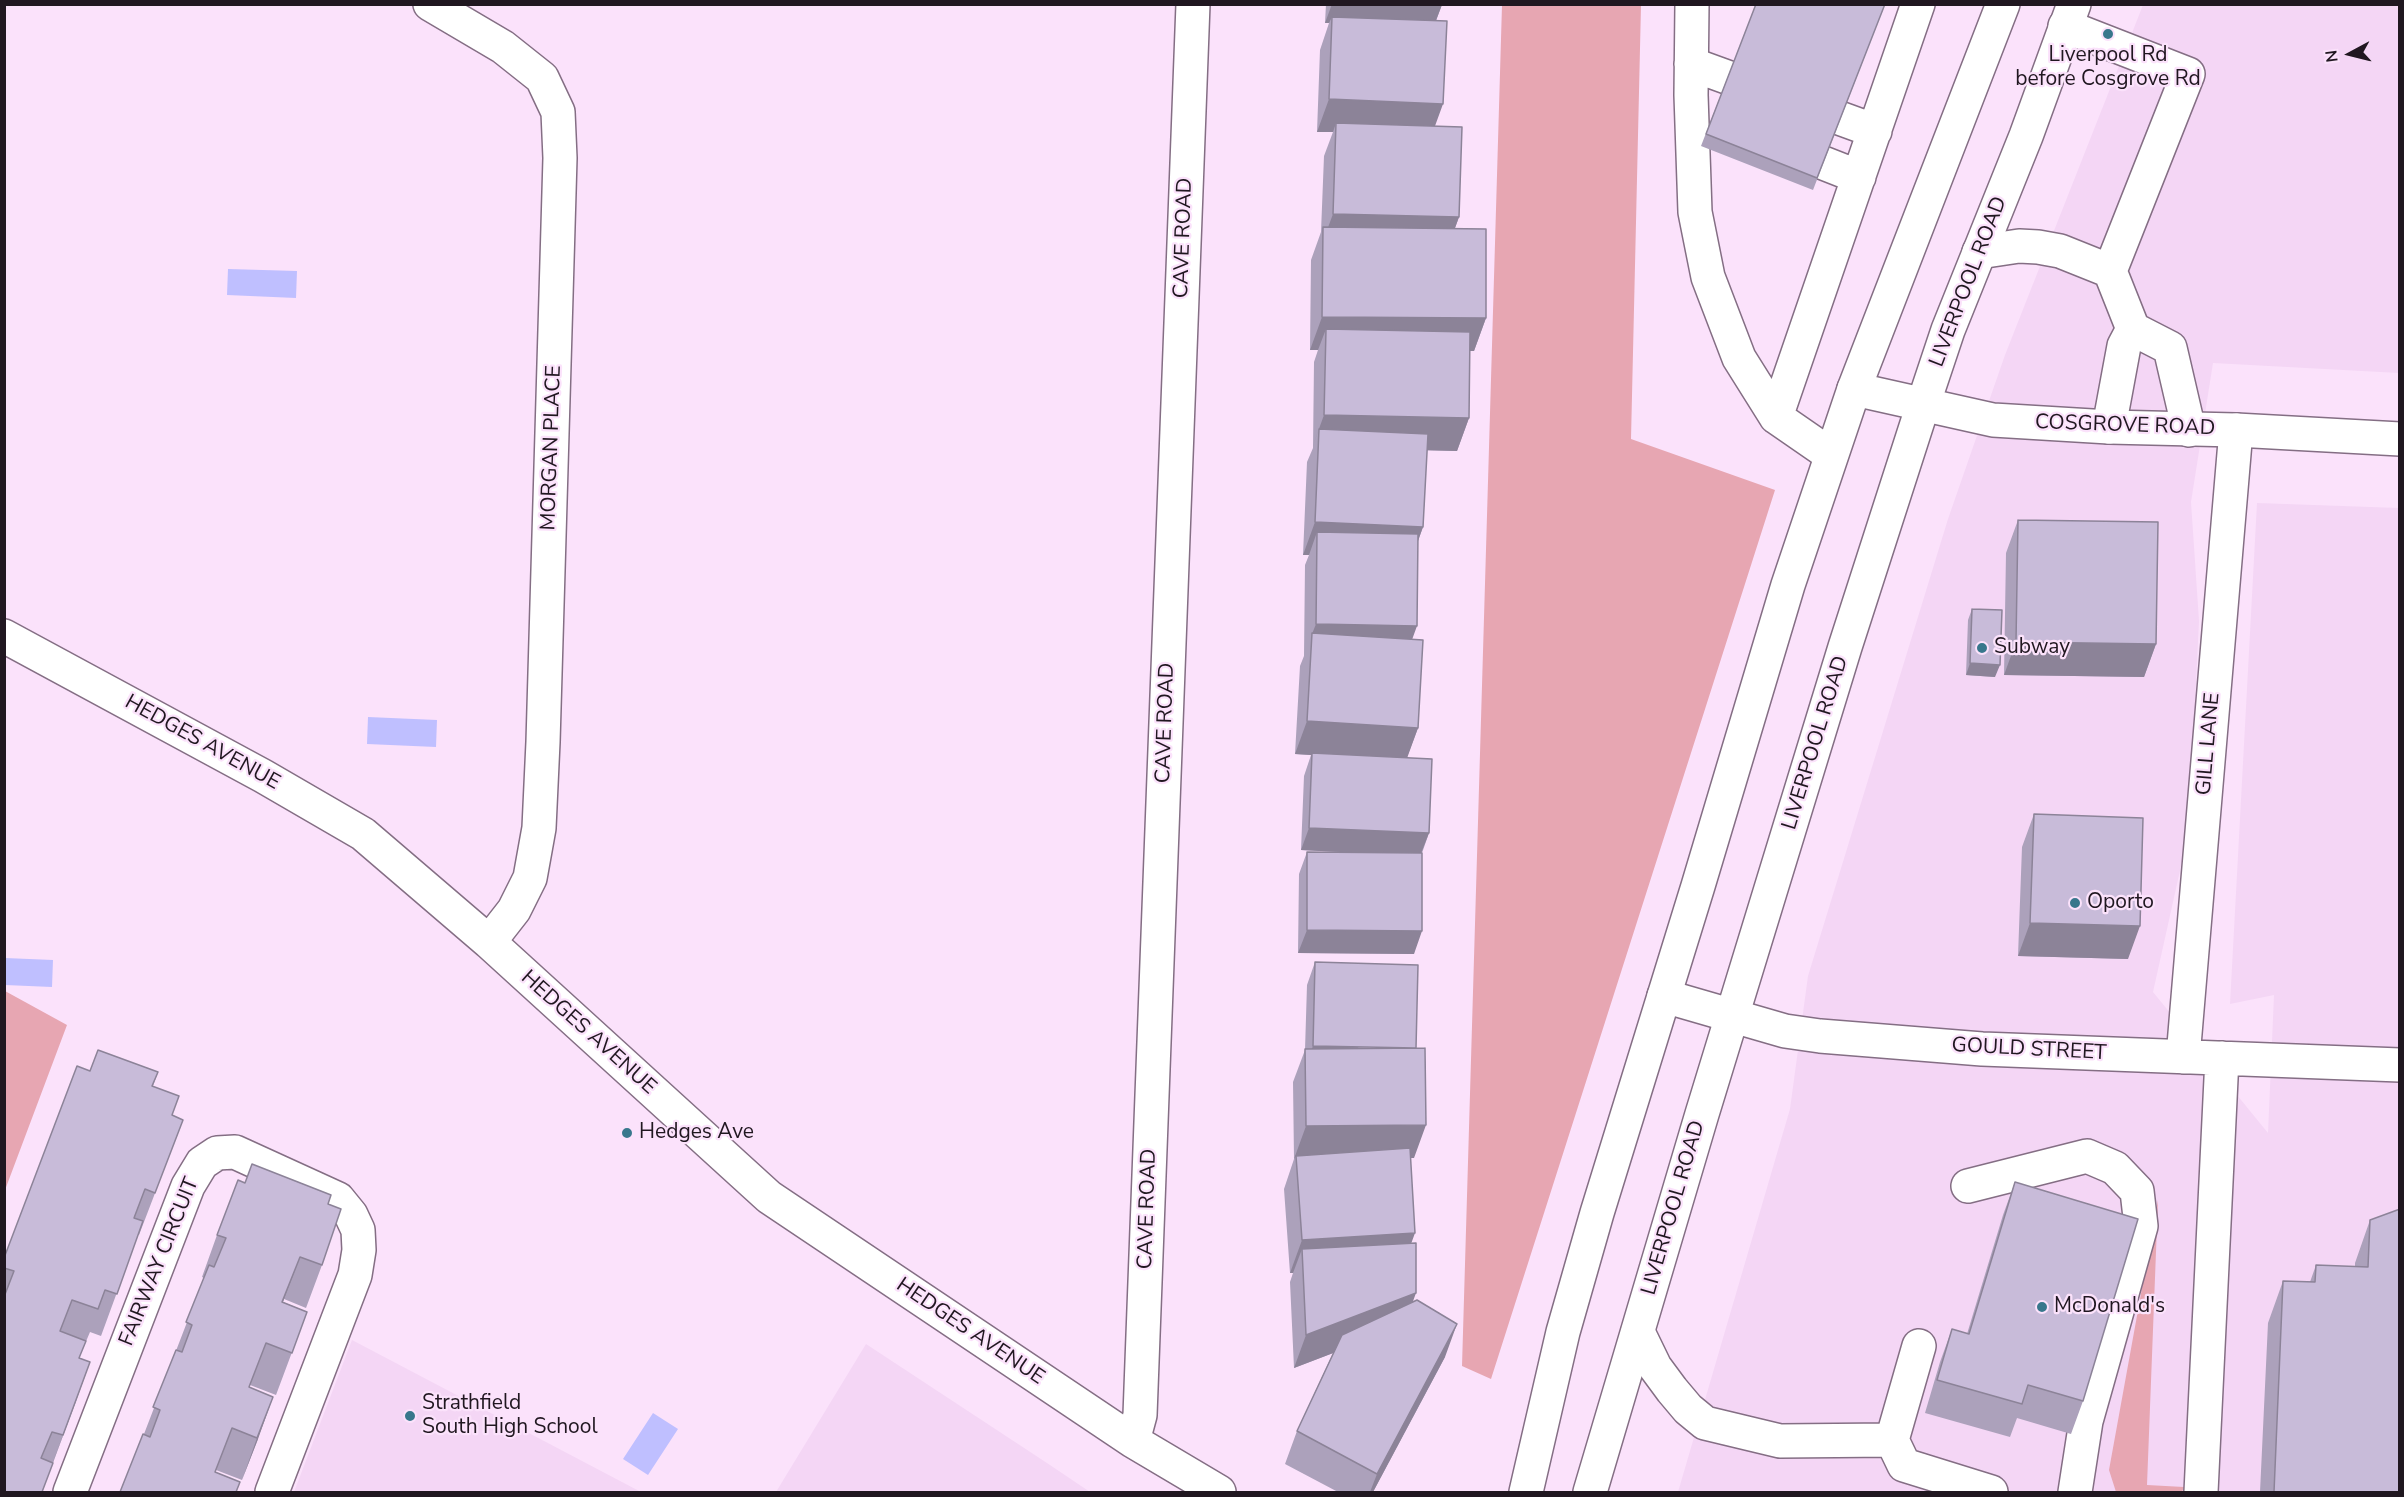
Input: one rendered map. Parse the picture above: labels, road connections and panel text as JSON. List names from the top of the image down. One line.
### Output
{"streets":{"main road":["CAVE ROAD","LIVERPOOL ROAD","COSGROVE ROAD","MORGAN PLACE","HEDGES AVENUE","GILL LANE","GOULD STREET","FAIRWAY CIRCUIT"]},"crossings":[["CAVE ROAD","HEDGES AVENUE"],["LIVERPOOL ROAD","COSGROVE ROAD"],["LIVERPOOL ROAD","GOULD STREET"],["COSGROVE ROAD","GILL LANE"],["MORGAN PLACE","HEDGES AVENUE"],["GILL LANE","GOULD STREET"]],"places":["Liverpool Rd before Cosgrove Rd","Subway","Oporto","Hedges Ave","McDonald's","Strathfield South High School"],"north":"left"}
